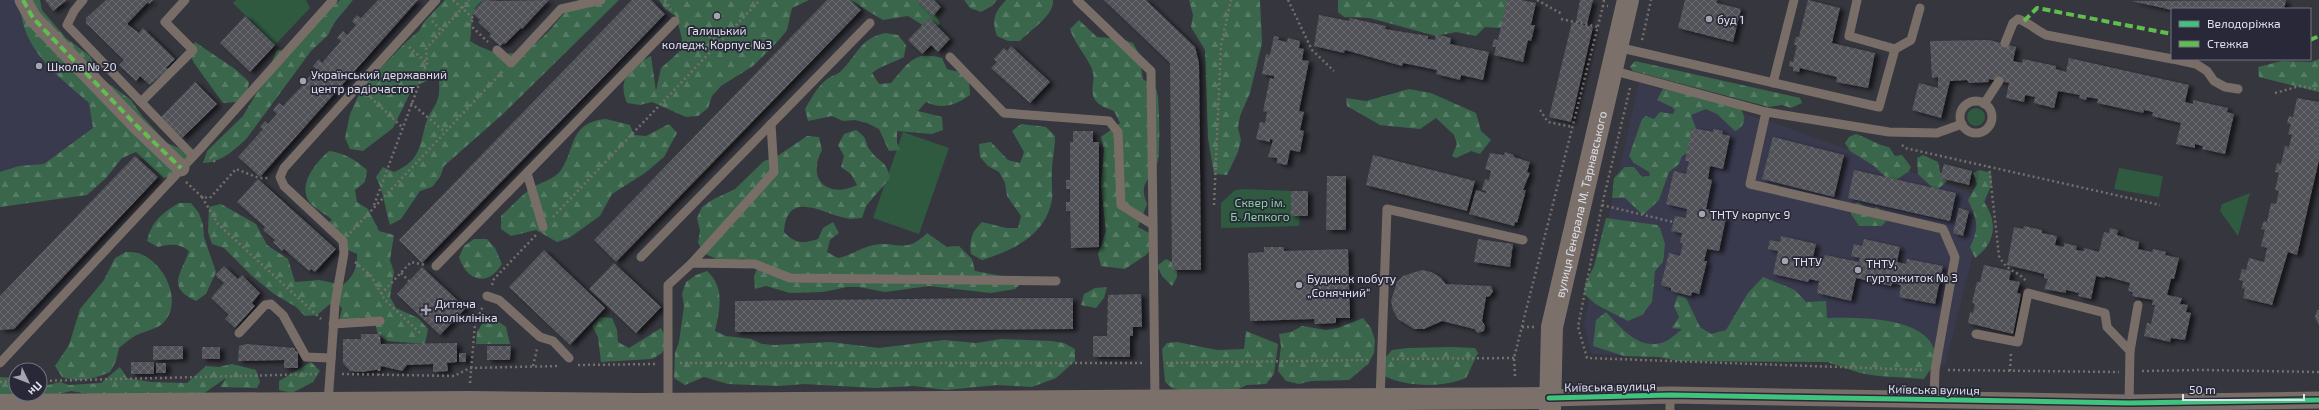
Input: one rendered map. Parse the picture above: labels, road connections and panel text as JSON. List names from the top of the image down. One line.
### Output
{"streets":{"main road":["вулиця Генерала М. Тарнавського","Київська вулиця"]},"crossings":[["вулиця Генерала М. Тарнавського","Київська вулиця"]],"parks":["Сквер ім. Б. Лепкого"],"places":{"other":["Галицький коледж, Корпус №3","буд 1","Школа № 20","Український державний центр радіочастот","ТНТУ корпус 9","ТНТУ","ТНТУ, гуртожиток № 3","Будинок побуту „Сонячний“"],"health":["Дитяча поліклініка"]},"legend":["Велодоріжка","Стежка"],"scale_bar":"50 m","north":"bottom right"}
